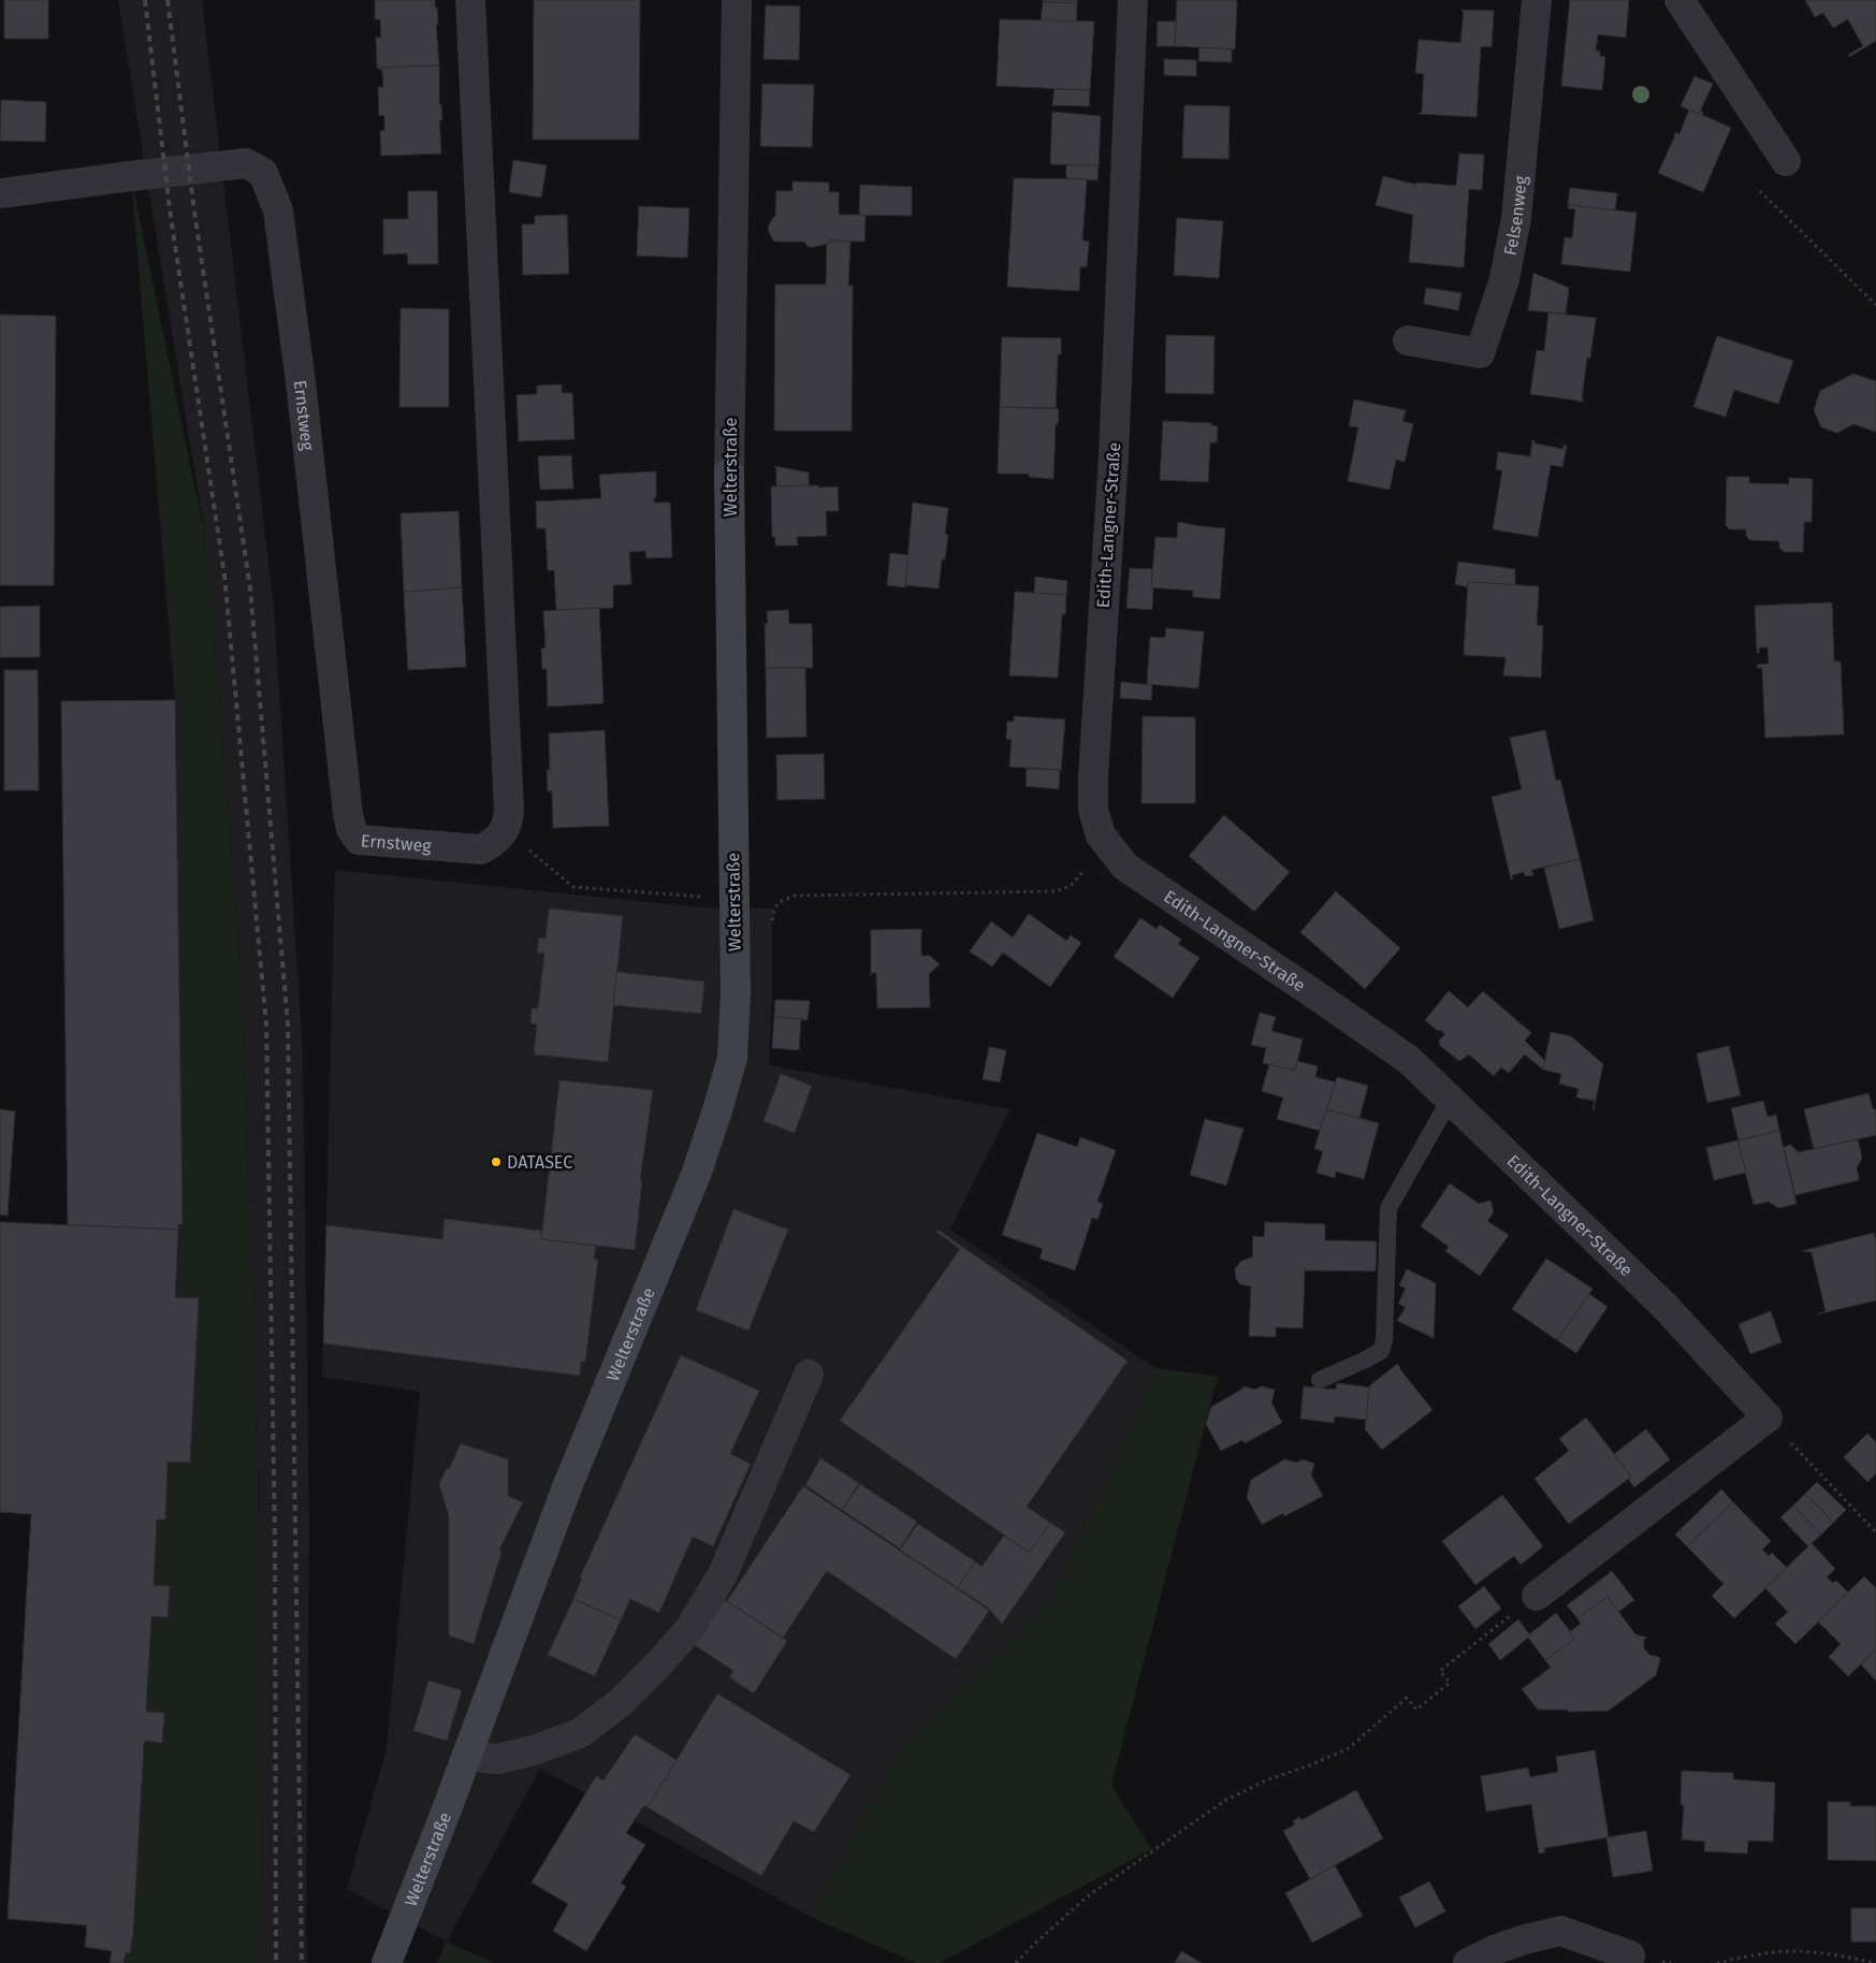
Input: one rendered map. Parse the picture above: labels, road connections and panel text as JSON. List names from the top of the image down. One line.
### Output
{"streets":{"street":["Felsenweg","Ernstweg","Welterstraße","Edith-Langner-Straße"]},"places":["DATASEC"]}
